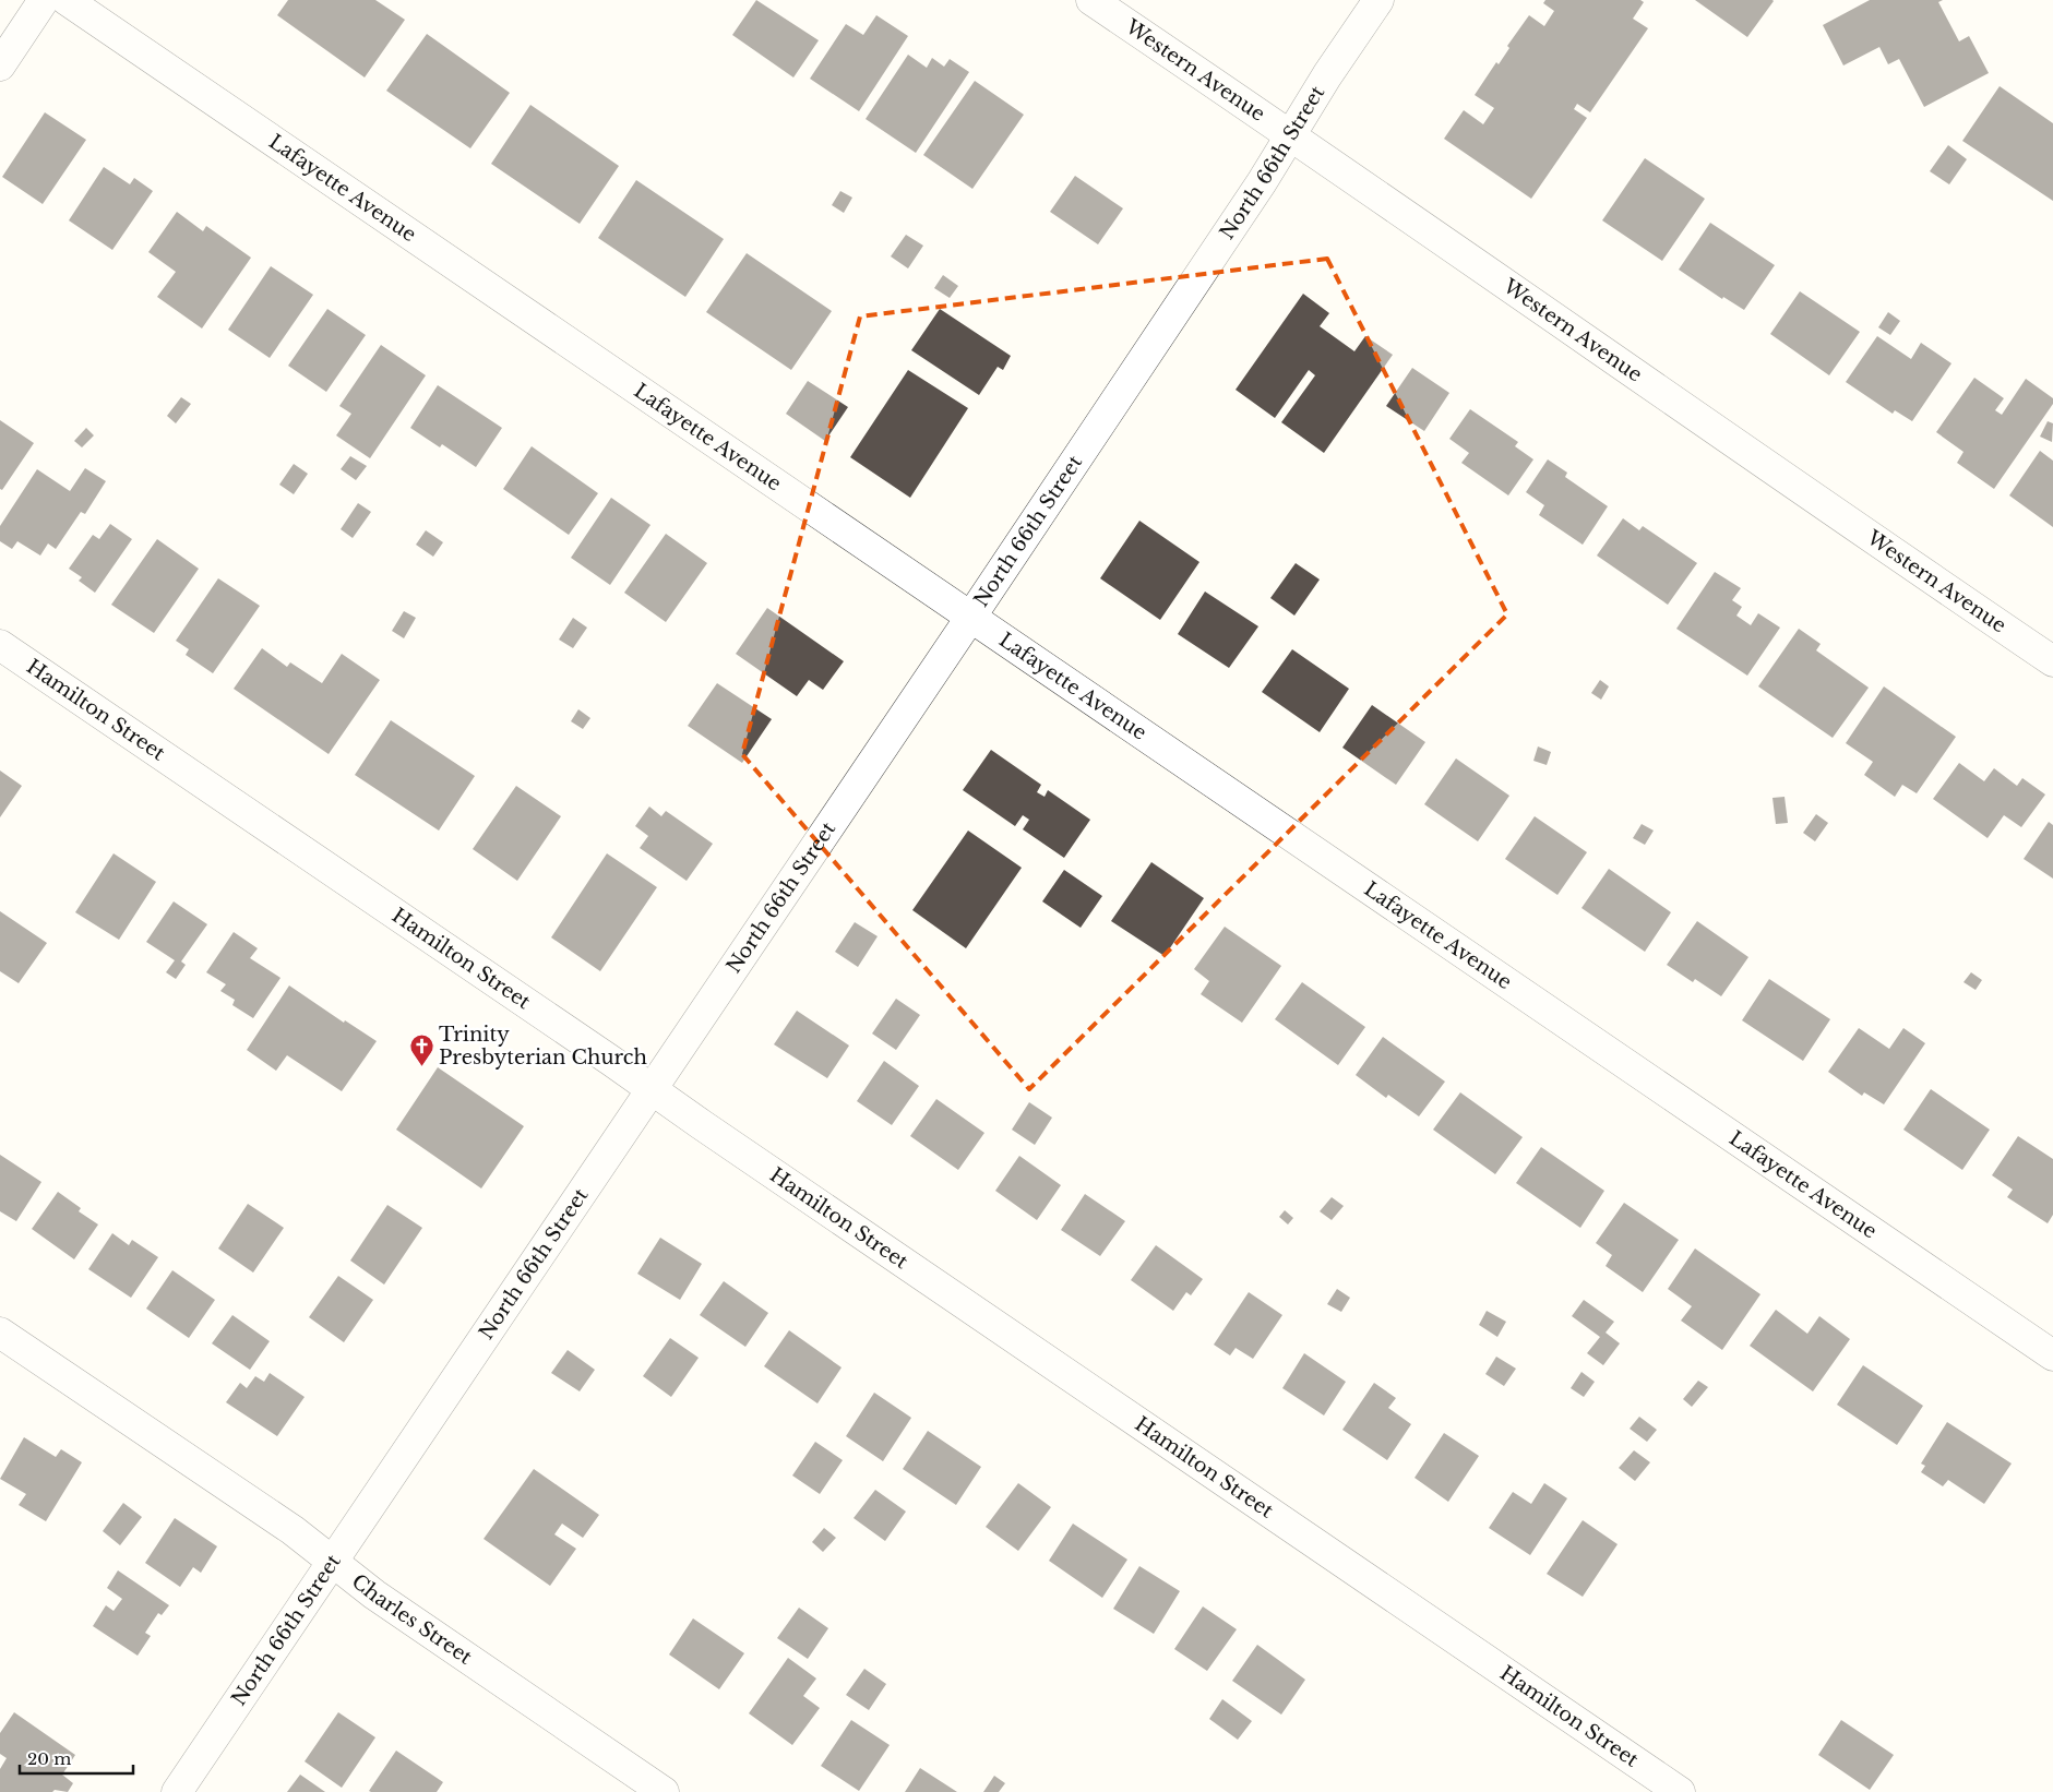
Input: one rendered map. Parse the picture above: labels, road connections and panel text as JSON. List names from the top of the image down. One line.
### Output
{"streets":{"street":["Western Avenue","North 66th Street","Lafayette Avenue","Hamilton Street","Charles Street"]},"crossings":[["Western Avenue","North 66th Street"],["North 66th Street","Lafayette Avenue"],["North 66th Street","Hamilton Street"],["North 66th Street","Charles Street"]],"places":{"church":["Trinity Presbyterian Church"]},"scale_bar":"20 m"}
